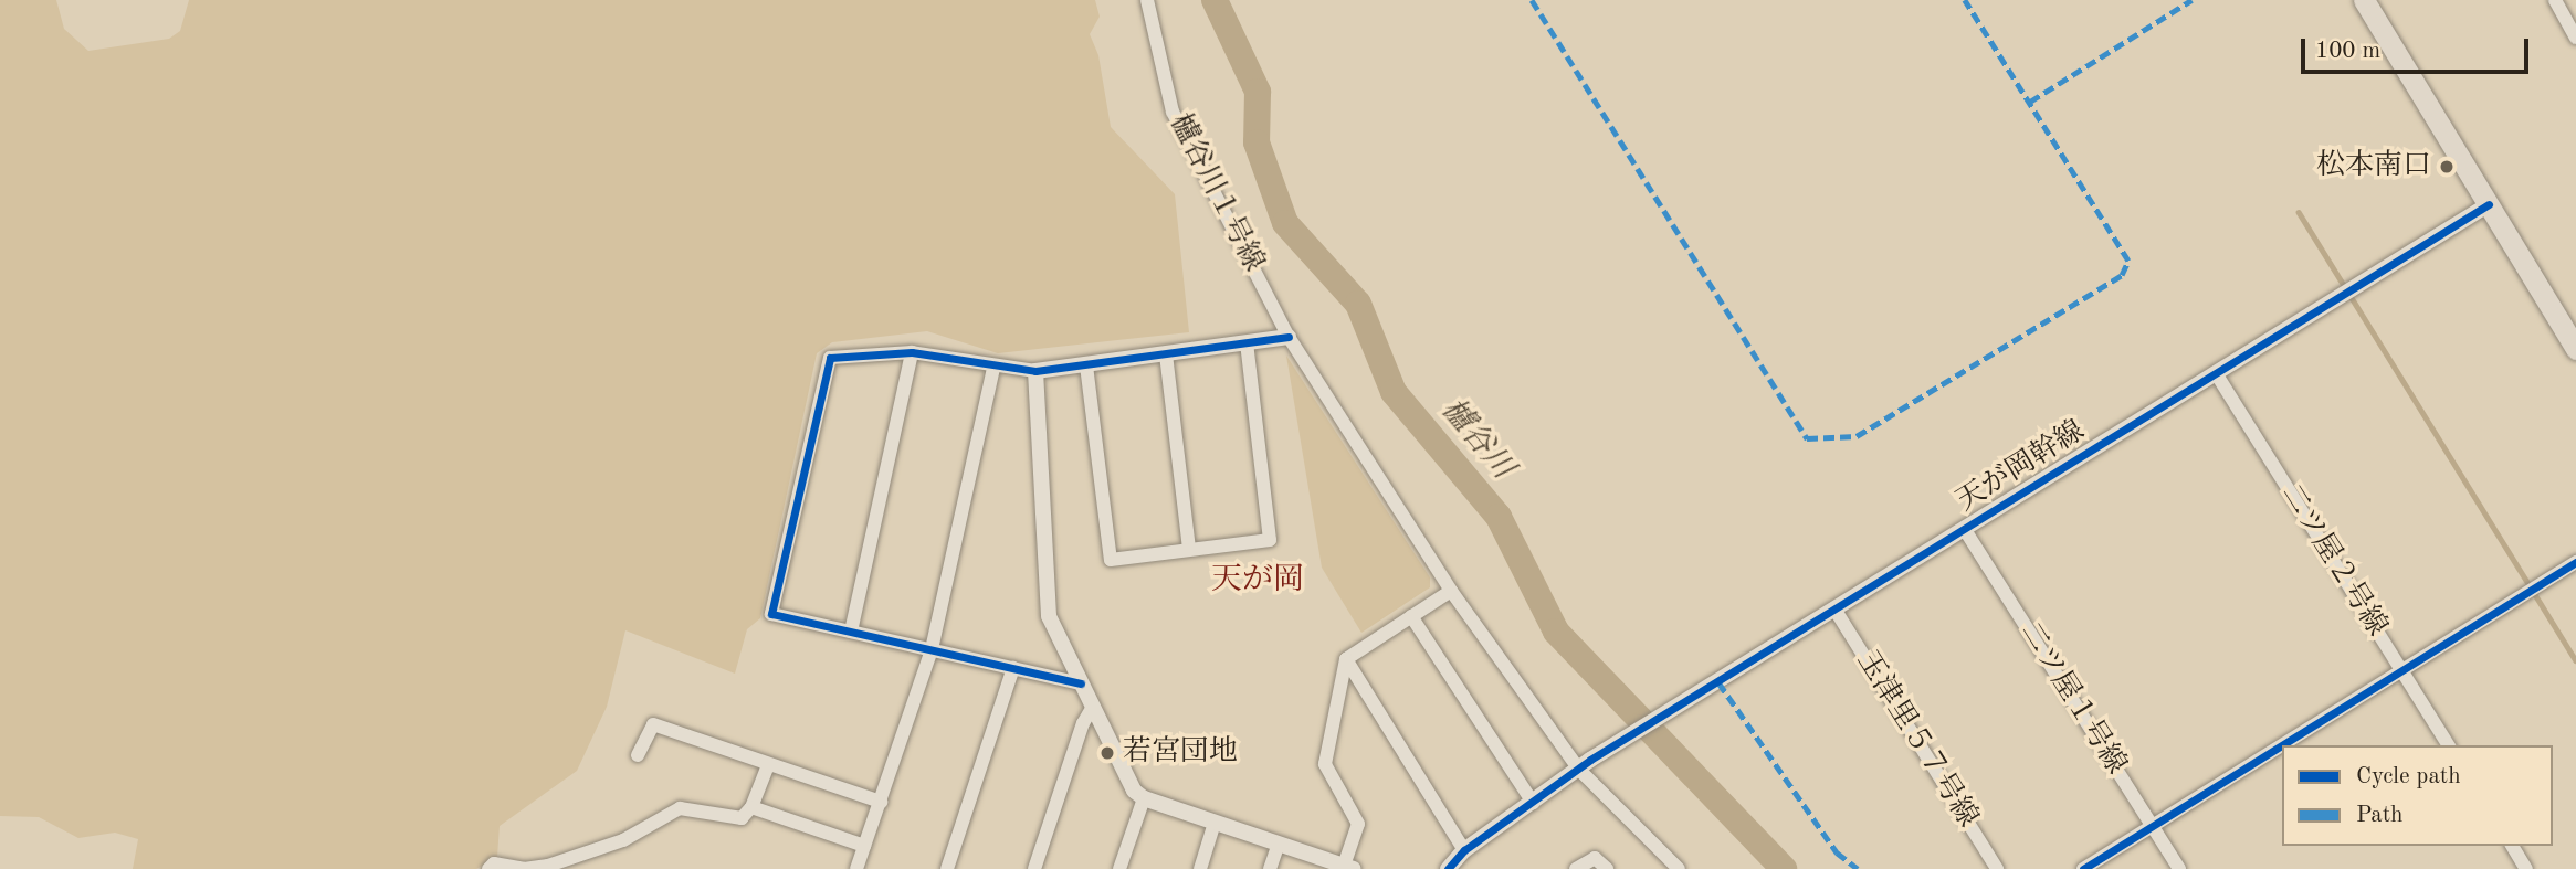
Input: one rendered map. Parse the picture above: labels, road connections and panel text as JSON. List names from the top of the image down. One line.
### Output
{"streets":{"street":["櫨谷川１号線","天が岡幹線","二ツ屋２号線","二ツ屋１号線","玉津里５７号線"]},"crossings":[["櫨谷川１号線","天が岡幹線"],["天が岡幹線","二ツ屋２号線"],["天が岡幹線","二ツ屋１号線"],["天が岡幹線","玉津里５７号線"]],"districts":["天が岡"],"water":["櫨谷川"],"places":["松本南口","若宮団地"],"legend":["Cycle path","Path"],"scale_bar":"100 m"}
